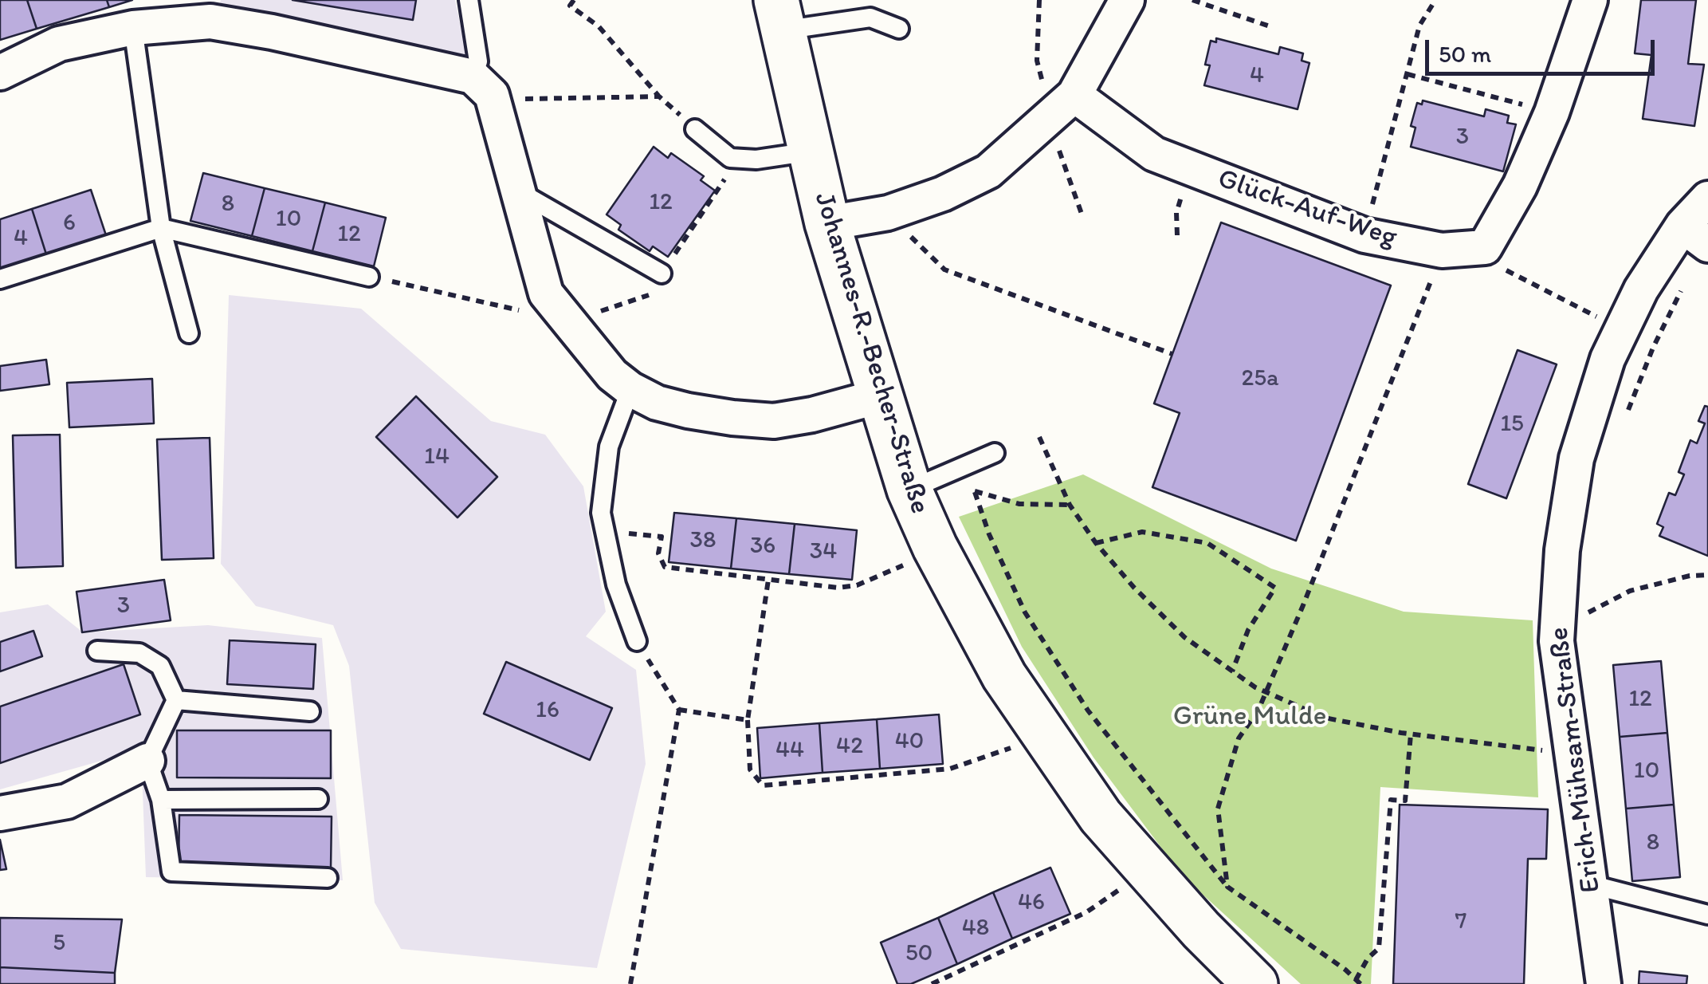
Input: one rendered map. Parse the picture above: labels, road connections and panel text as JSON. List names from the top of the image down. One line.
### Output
{"streets":{"street":["Glück-Auf-Weg","Johannes-R.-Becher-Straße","Erich-Mühsam-Straße"]},"parks":["Grüne Mulde"],"house_numbers":["4","3","12","8","10","6","12","4","25a","15","14","38","36","34","3","12","16","40","42","44","10","8","46","7","48","5","50"],"scale_bar":"50 m"}
